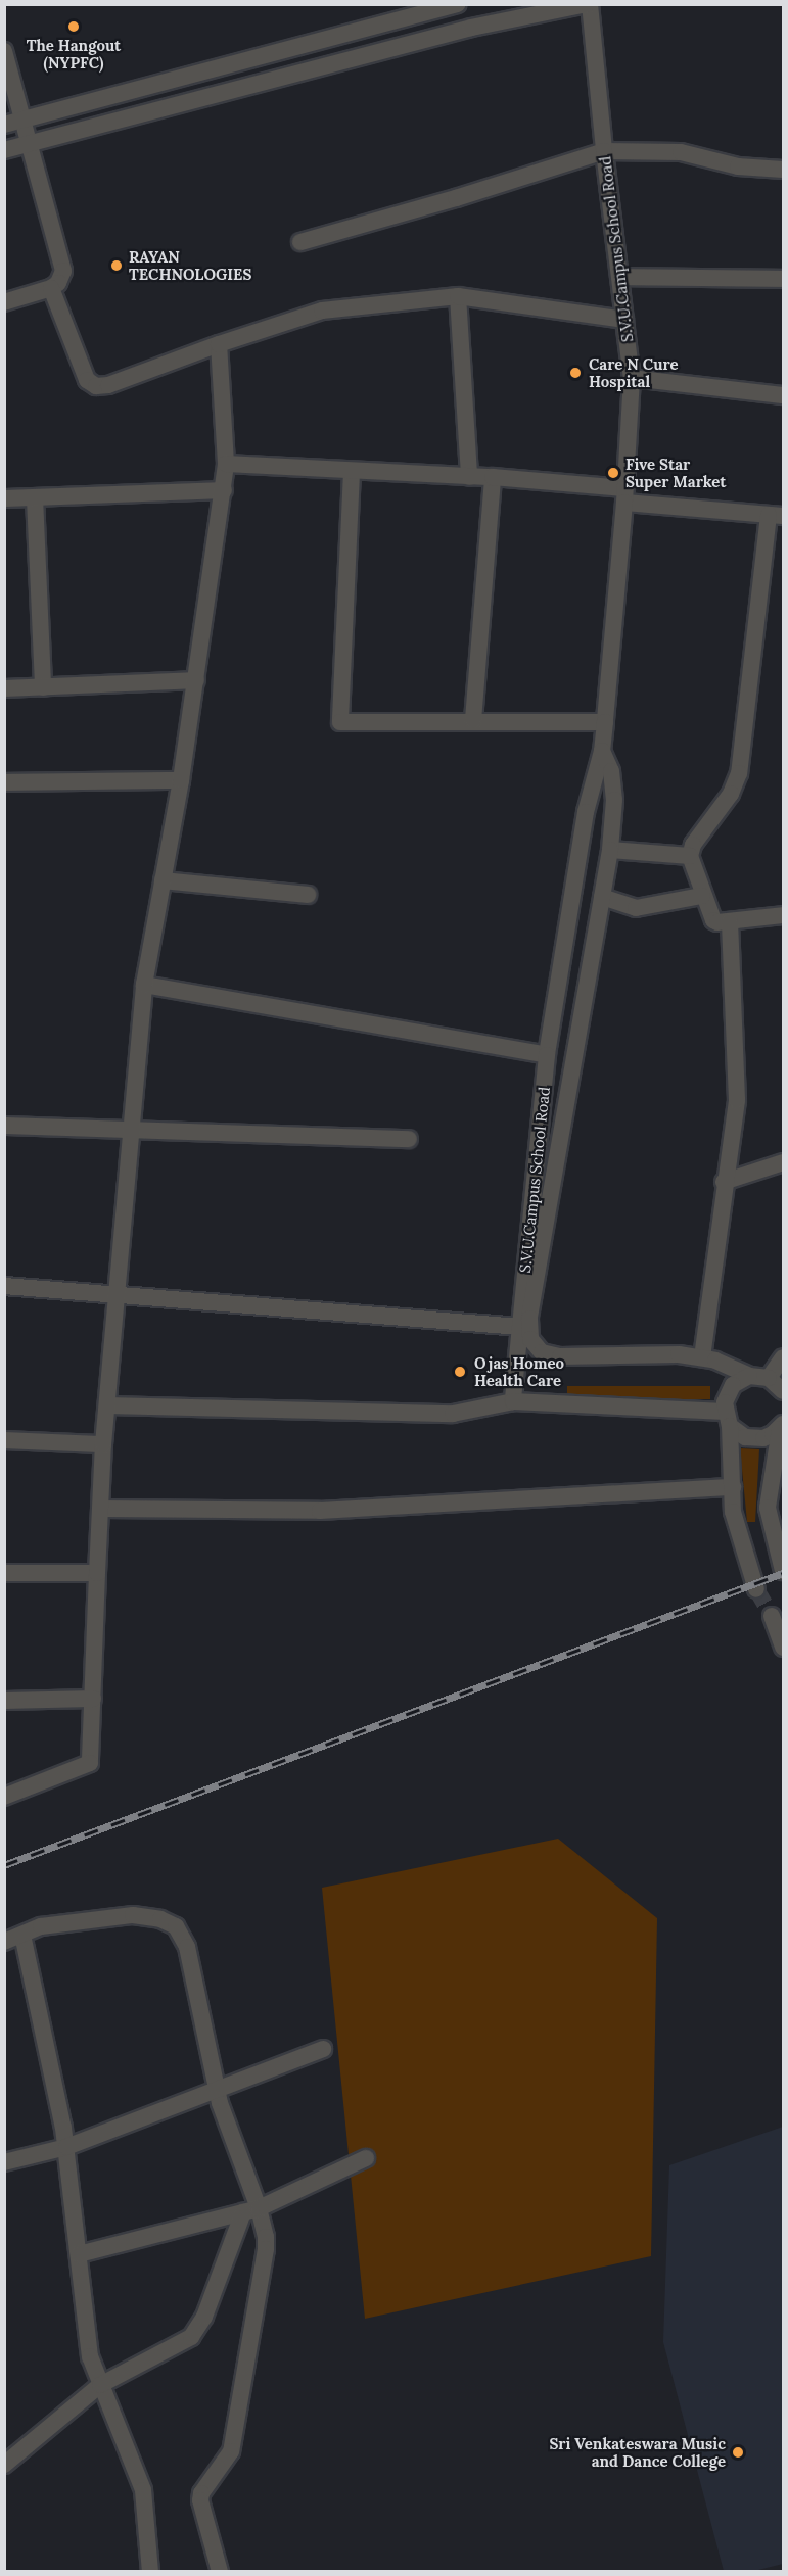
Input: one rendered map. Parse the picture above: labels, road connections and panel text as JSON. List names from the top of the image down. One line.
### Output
{"streets":{"street":["S.V.U.Campus School Road"]},"places":["The Hangout (NYPFC)","RAYAN TECHNOLOGIES","Care N Cure Hospital","Five Star Super Market","Ojas Homeo Health Care","Sri Venkateswara Music and Dance College"]}
